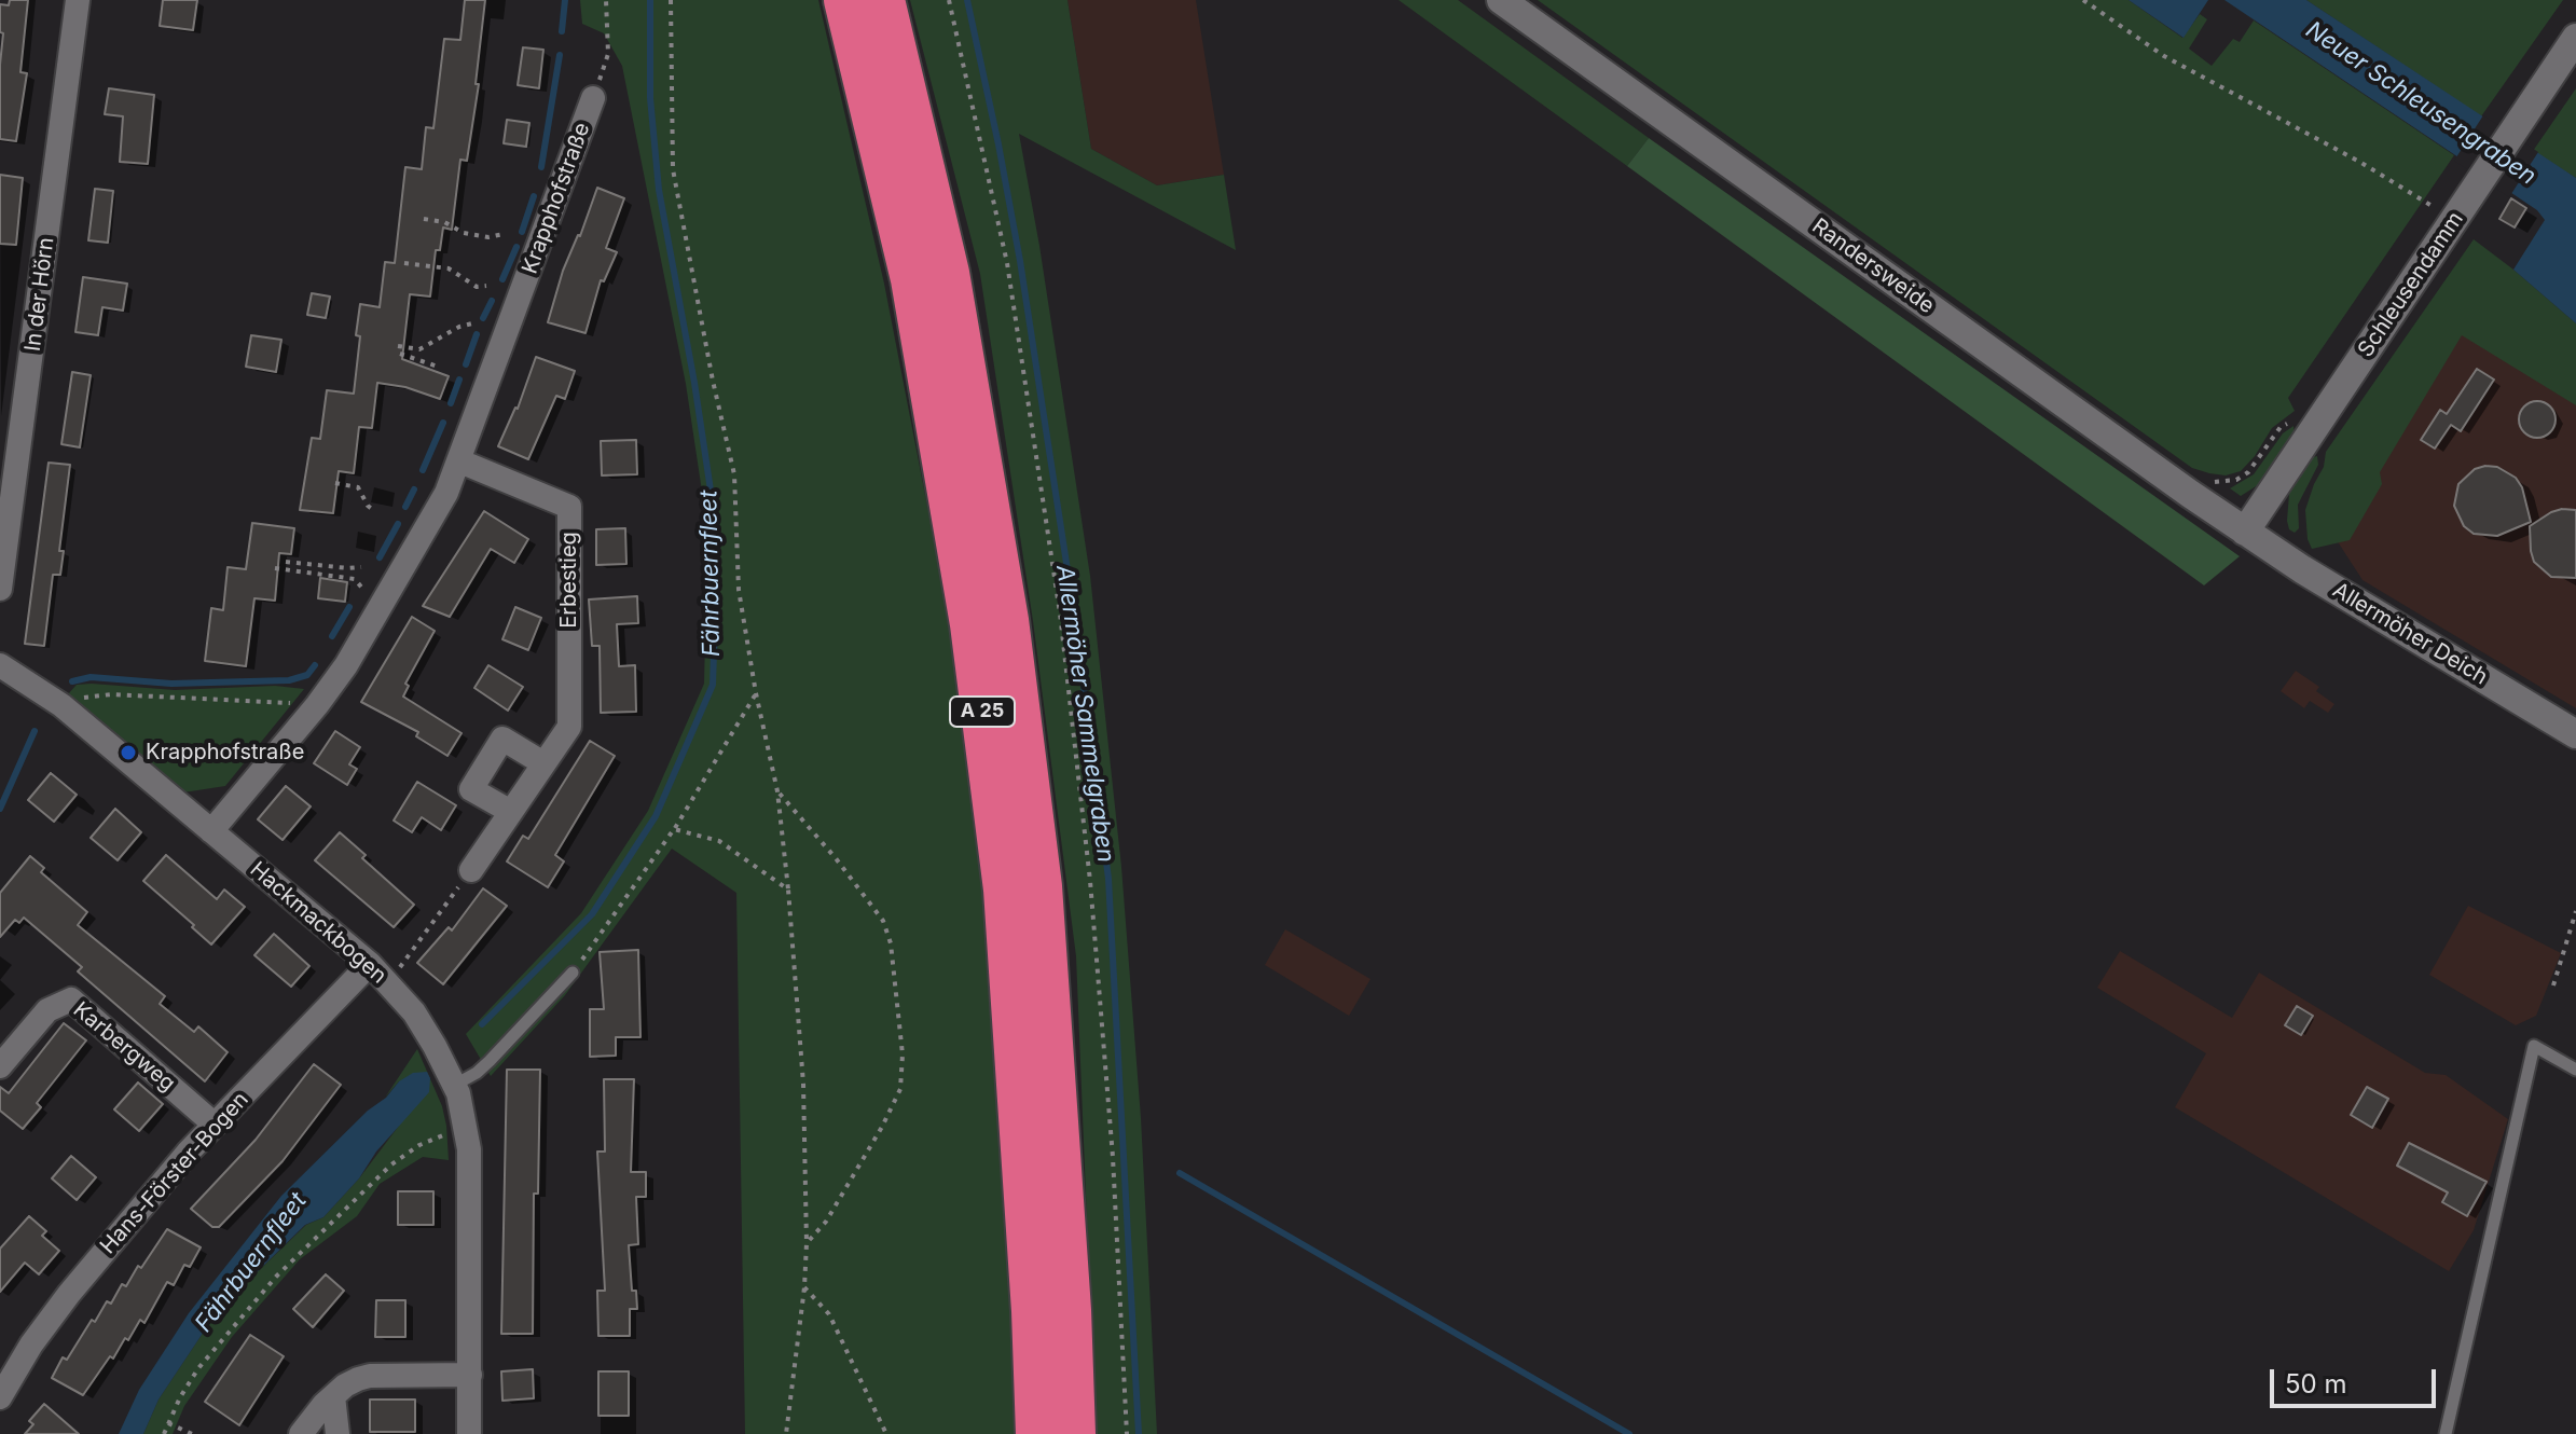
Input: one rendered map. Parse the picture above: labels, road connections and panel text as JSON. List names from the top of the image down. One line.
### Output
{"streets":{"highway":["A 25"],"street":["Krapphofstraße","Randersweide","Schleusendamm","In der Hörn","Erbestieg","Allermöher Deich","Hackmackbogen","Karbergweg","Hans-Förster-Bogen"]},"crossings":[["Krapphofstraße","Erbestieg"],["Krapphofstraße","Hackmackbogen"],["Randersweide","Schleusendamm"],["Randersweide","Allermöher Deich"],["Schleusendamm","Allermöher Deich"],["Hackmackbogen","Hans-Förster-Bogen"],["Karbergweg","Hans-Förster-Bogen"]],"water":["Neuer Schleusengraben","Fährbuernfleet","Allermöher Sammelgraben"],"places":["Krapphofstraße"],"scale_bar":"50 m"}
